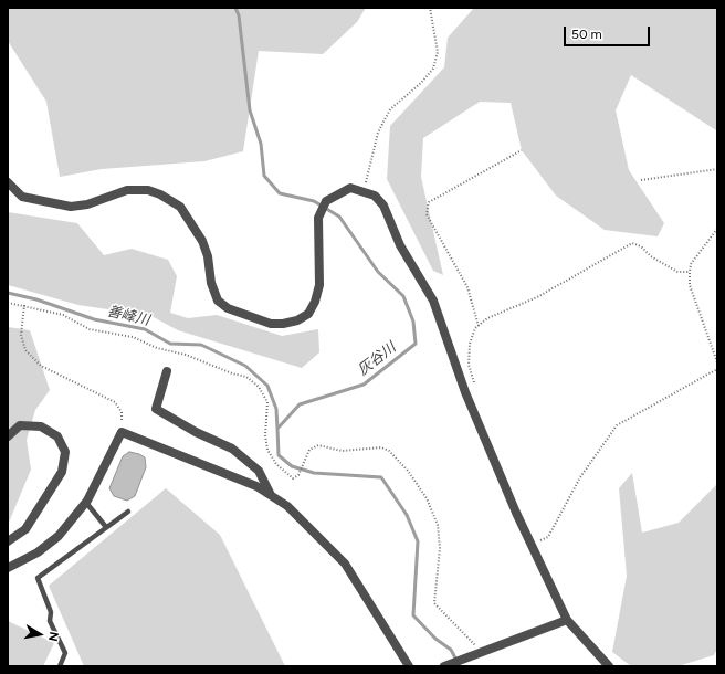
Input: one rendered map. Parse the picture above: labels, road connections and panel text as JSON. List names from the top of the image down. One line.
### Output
{"water":["善峰川","灰谷川"],"scale_bar":"50 m","north":"right"}
